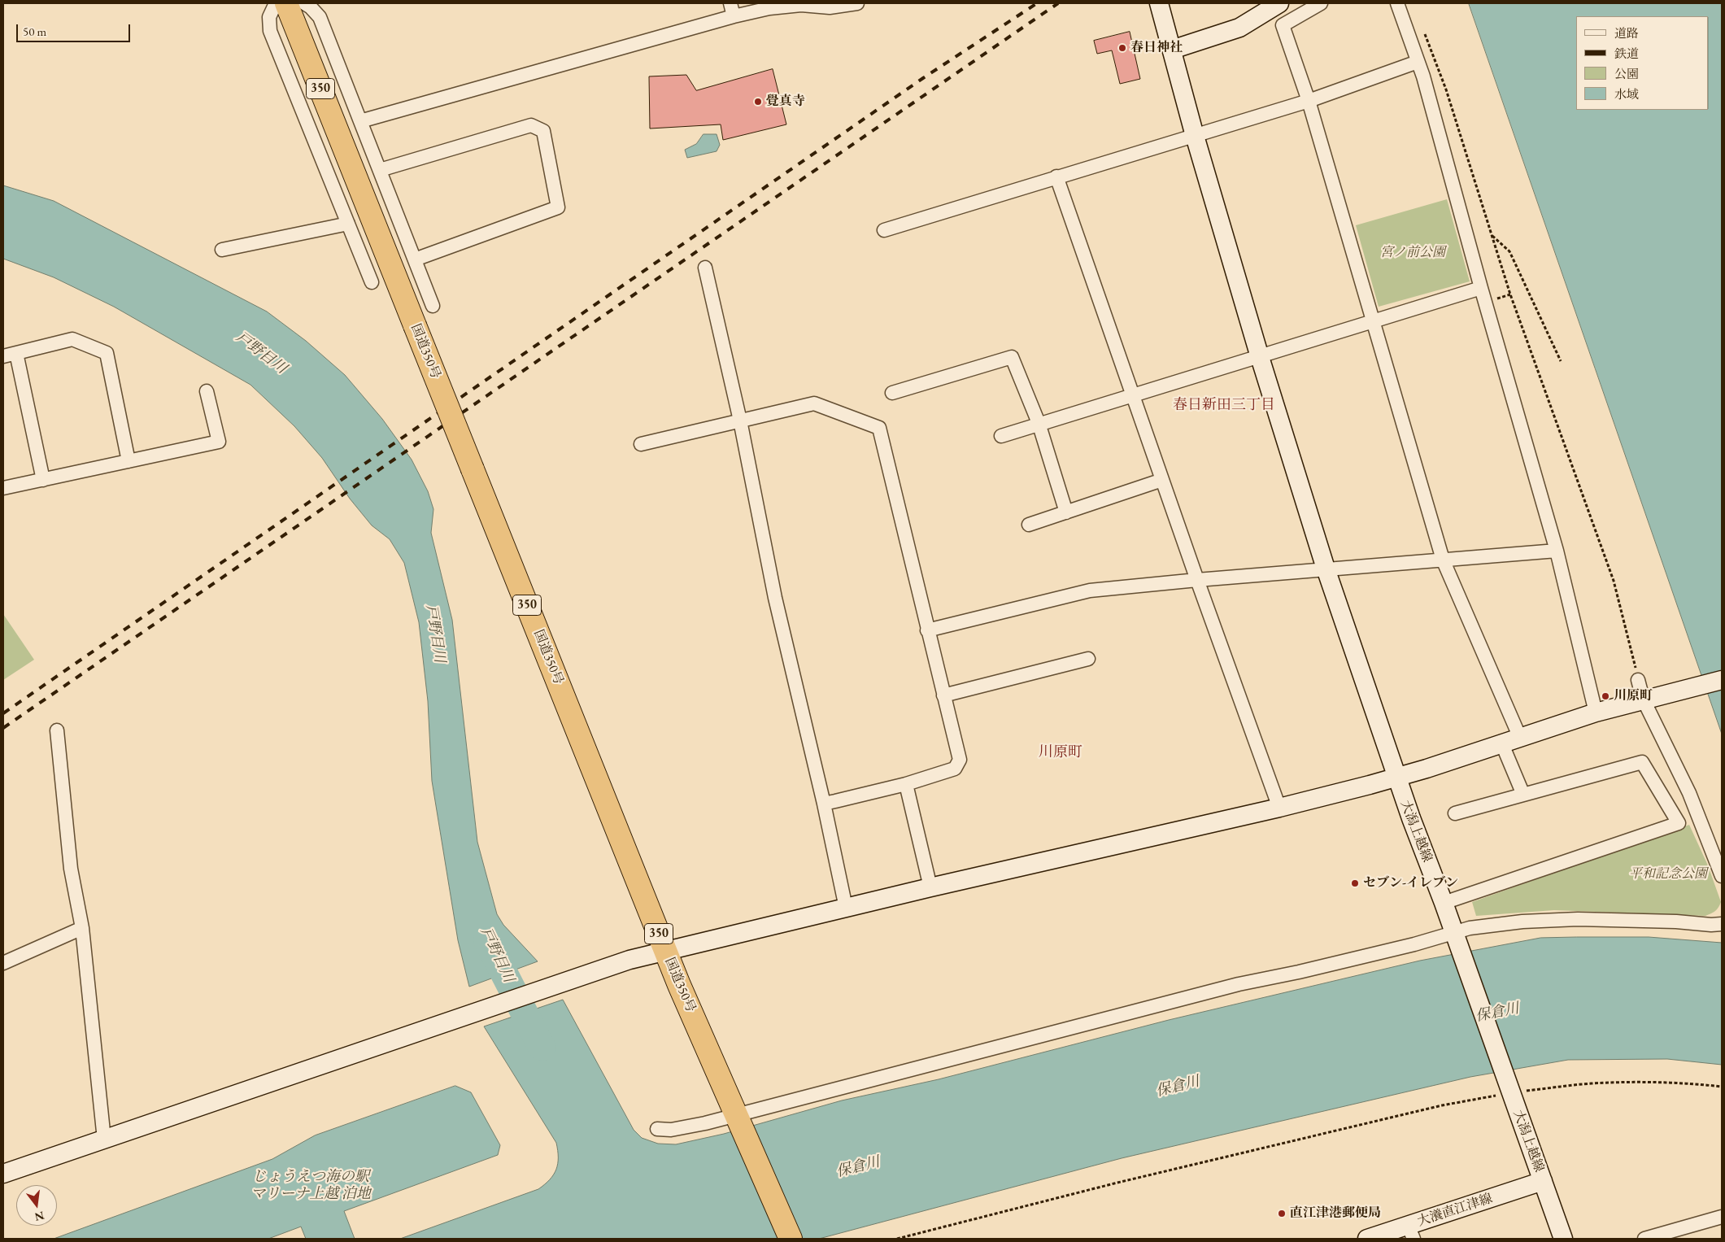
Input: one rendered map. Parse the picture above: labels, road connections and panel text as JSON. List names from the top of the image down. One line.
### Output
{"streets":{"highway":["350","国道350号"],"street":["大潟上越線","大瀁直江津線"]},"crossings":[["大潟上越線","大瀁直江津線"]],"districts":["春日新田三丁目","川原町"],"water":["戸野目川","保倉川","じょうえつ海の駅 マリーナ上越 泊地"],"parks":["宮ノ前公園","平和記念公園"],"places":["春日神社","覺真寺","川原町","セブン-イレブン","直江津港郵便局"],"legend":["道路","鉄道","公園","水域"],"scale_bar":"50 m","north":"bottom"}
